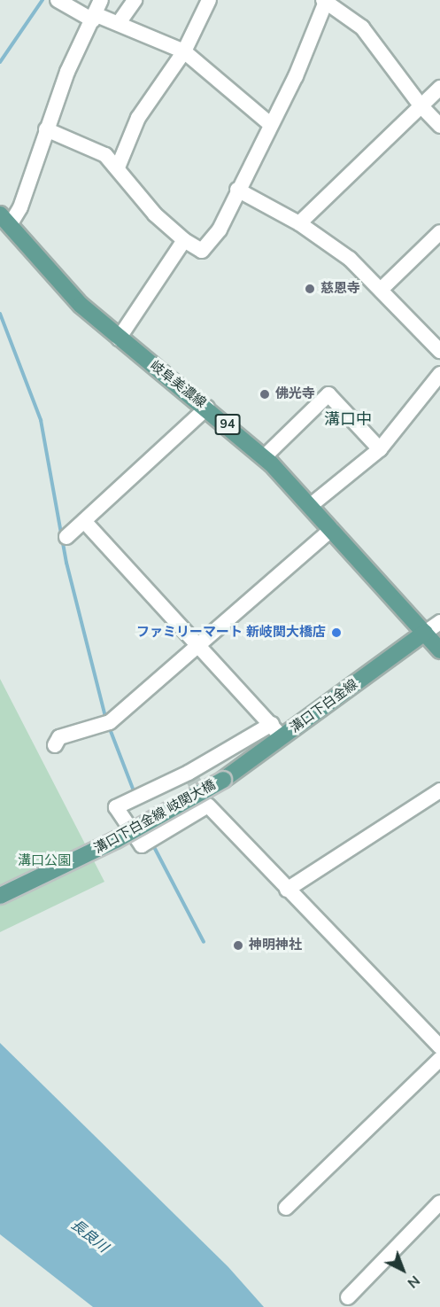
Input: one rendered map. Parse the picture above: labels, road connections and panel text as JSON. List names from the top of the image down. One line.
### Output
{"streets":{"main road":["岐阜美濃線","94","溝口下白金線","溝口下白金線 岐関大橋"]},"crossings":[["岐阜美濃線","溝口下白金線"],["溝口下白金線","溝口下白金線 岐関大橋"]],"districts":["溝口中"],"water":["長良川"],"parks":["溝口公園"],"places":["慈恩寺","佛光寺","ファミリーマート 新岐関大橋店","神明神社"],"north":"bottom right"}
